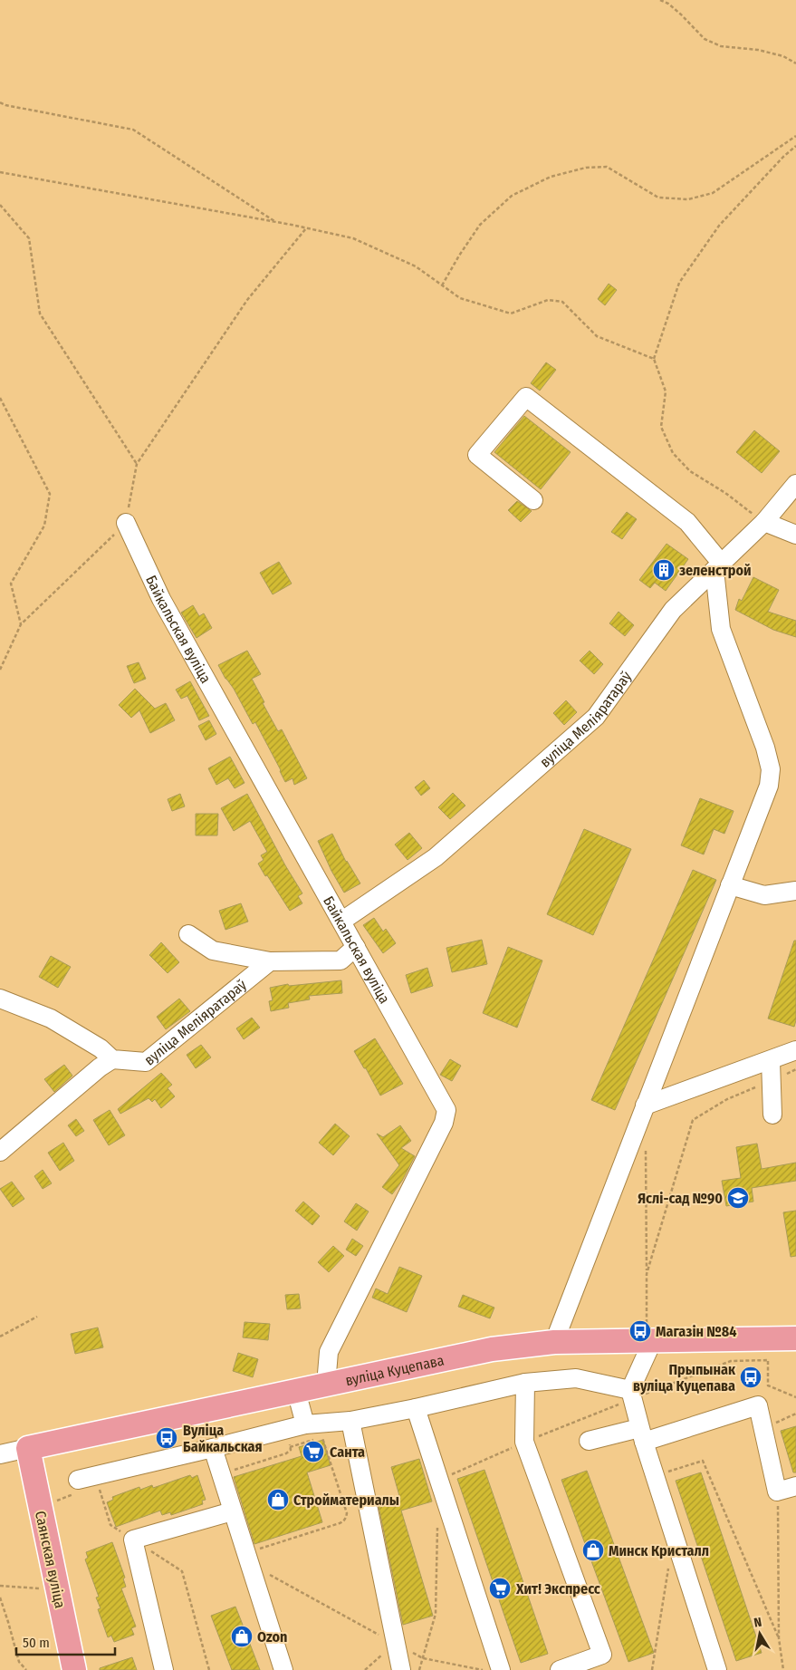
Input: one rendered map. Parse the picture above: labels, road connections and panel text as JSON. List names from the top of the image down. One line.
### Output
{"streets":{"main road":["вуліца Куцепава","Саянская вуліца"],"street":["Байкальская вуліца","вуліца Меліяратараў"]},"crossings":[["Байкальская вуліца","вуліца Меліяратараў"],["Байкальская вуліца","вуліца Куцепава"],["вуліца Куцепава","Саянская вуліца"]],"places":{"building":["зеленстрой"],"school or university":["Яслі-сад №90"],"bus stop":["Магазін №84","Прыпынак вуліца Куцепава","Вуліца Байкальская"],"supermarket":["Санта","Хит! Экспресс"],"shop":["Стройматериалы","Минск Кристалл","Ozon"]},"scale_bar":"50 m","north":"top"}
